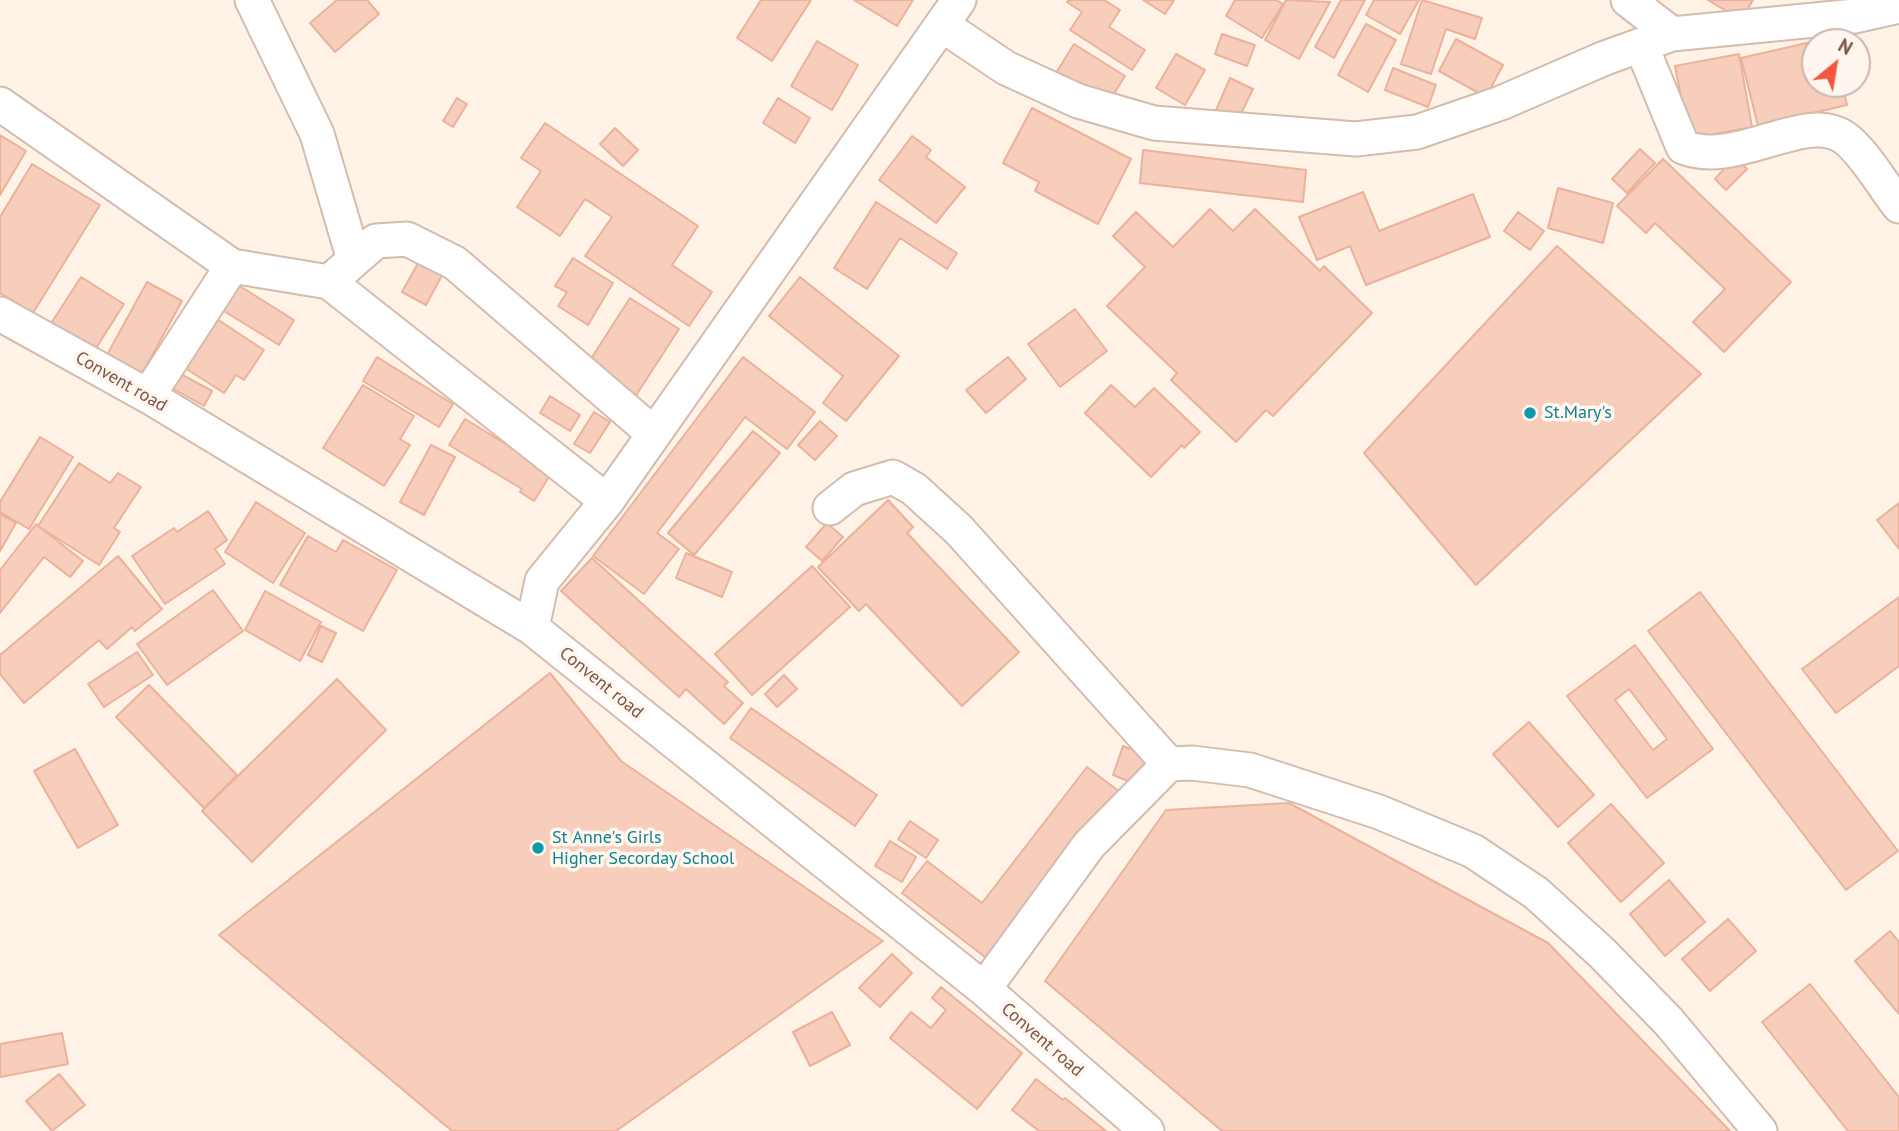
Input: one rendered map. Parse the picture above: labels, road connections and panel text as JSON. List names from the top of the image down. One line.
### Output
{"streets":{"street":["Convent road"]},"places":["St.Mary's","St Anne's Girls Higher Secorday School"],"north":"top right"}
